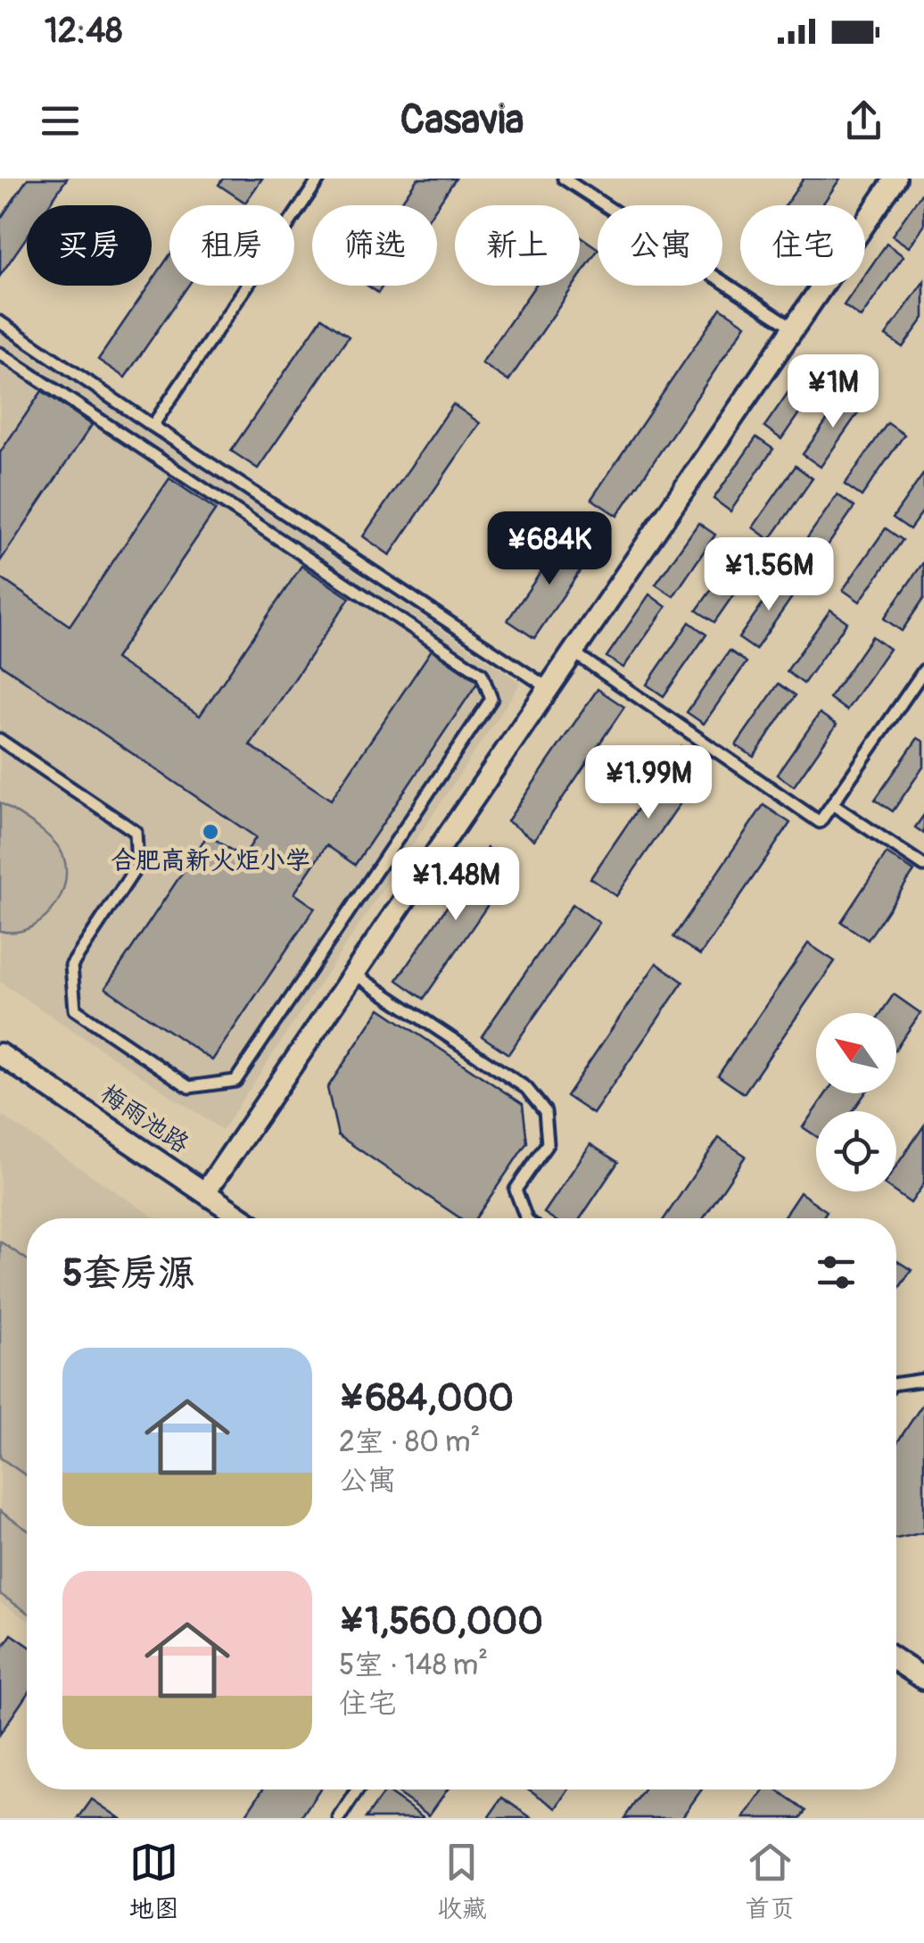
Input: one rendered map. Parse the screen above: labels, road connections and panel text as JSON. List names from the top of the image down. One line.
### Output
{"streets":{"street":["梅雨池路"]},"places":["合肥高新火炬小学"],"north":"top left","page":{"status":"12:48","header":"Casavia","chip":["买房","租房","筛选","新上","公寓","住宅"],"price":["¥1M","¥684K","¥1.56M","¥1.99M","¥1.48M"],"heading":"5套房源","list":[{"name":"¥684,000","note":"2室 · 80 m² · 公寓"},{"name":"¥1,560,000","note":"5室 · 148 m² · 住宅"}],"tabs":["地图","收藏","首页"]}}
